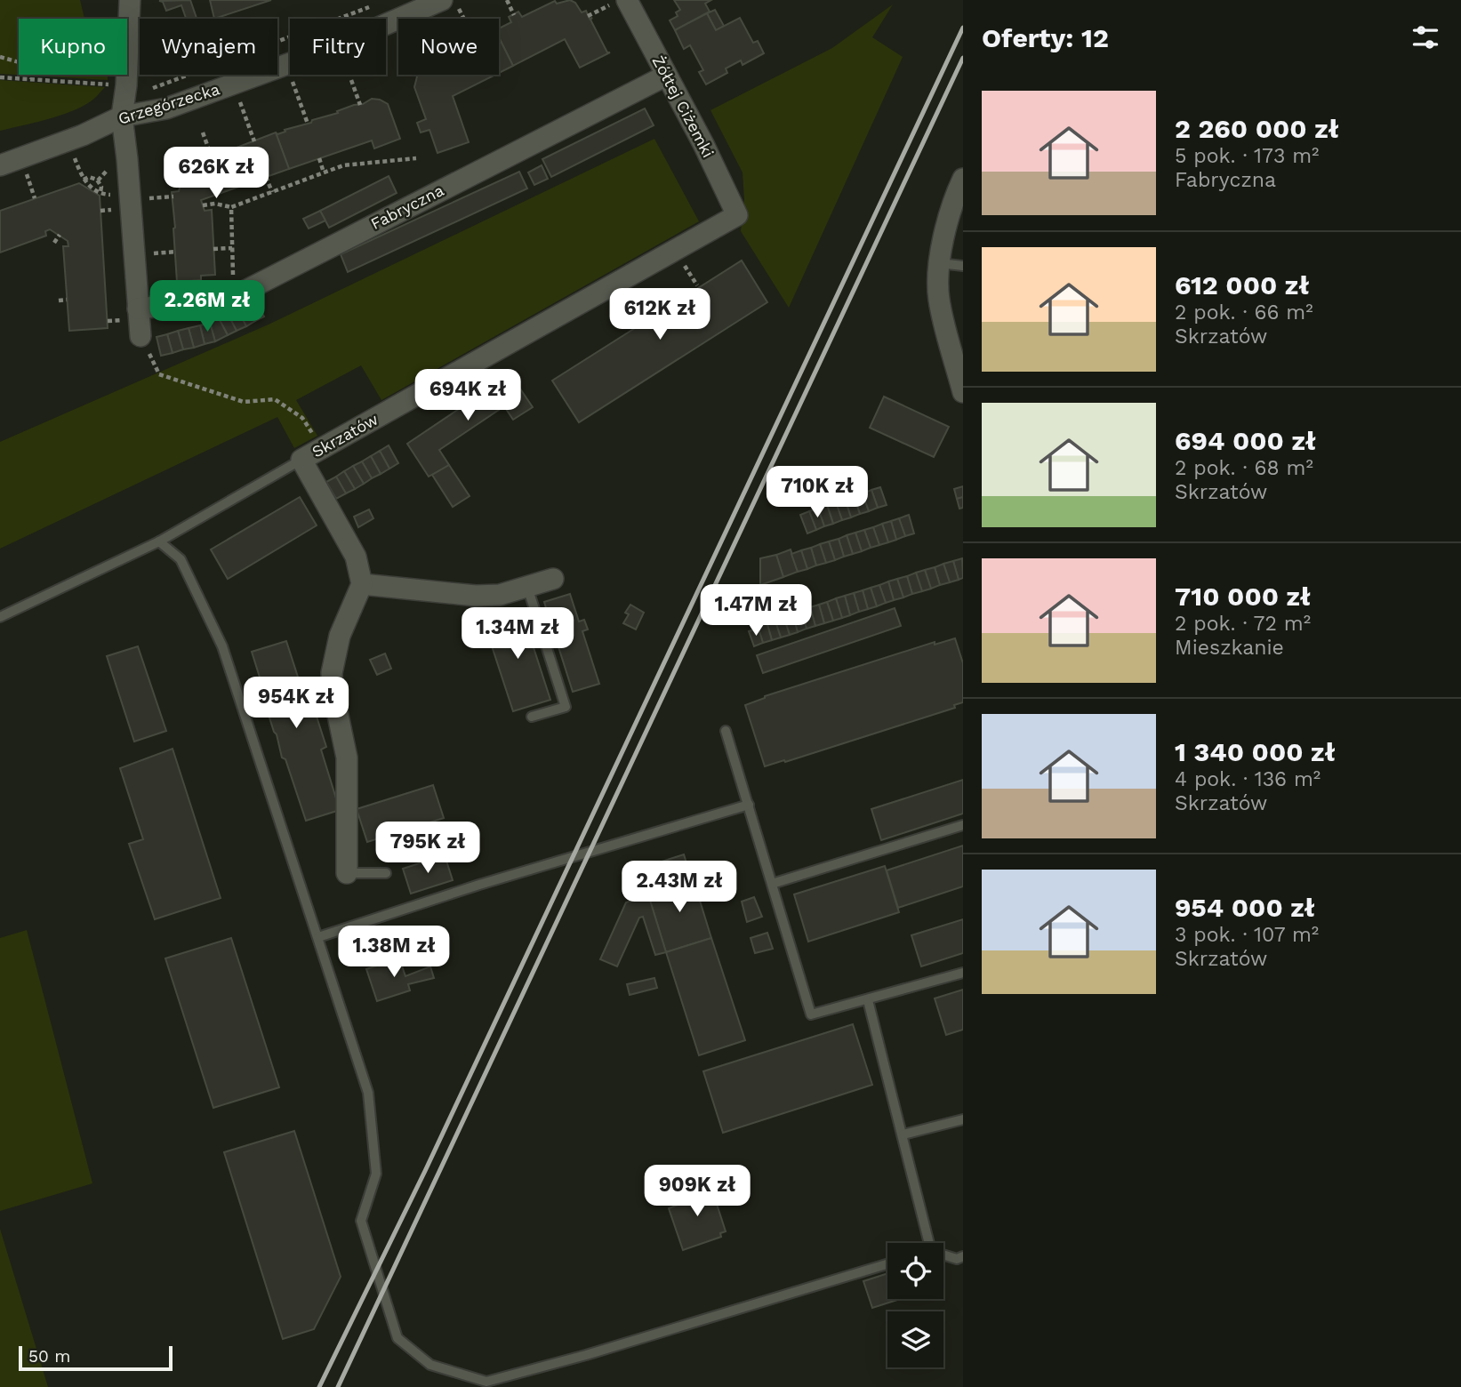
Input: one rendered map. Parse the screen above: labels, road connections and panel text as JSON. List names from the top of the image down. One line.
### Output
{"streets":{"street":["Grzegórzecka","Żółtej Ciżemki","Fabryczna","Skrzatów"]},"crossings":[["Żółtej Ciżemki","Fabryczna"],["Żółtej Ciżemki","Skrzatów"]],"scale_bar":"50 m","page":{"heading":"Oferty: 12","chip":["Kupno","Wynajem","Filtry","Nowe"],"list":[{"name":"2 260 000 zł","note":"5 pok. · 173 m² · Fabryczna"},{"name":"612 000 zł","note":"2 pok. · 66 m² · Skrzatów"},{"name":"694 000 zł","note":"2 pok. · 68 m² · Skrzatów"},{"name":"710 000 zł","note":"2 pok. · 72 m² · Mieszkanie"},{"name":"1 340 000 zł","note":"4 pok. · 136 m² · Skrzatów"},{"name":"954 000 zł","note":"3 pok. · 107 m² · Skrzatów"}],"price":["626K zł","2.26M zł","612K zł","694K zł","710K zł","1.47M zł","1.34M zł","954K zł","795K zł","2.43M zł","1.38M zł","909K zł"],"scale":"50 m"}}
